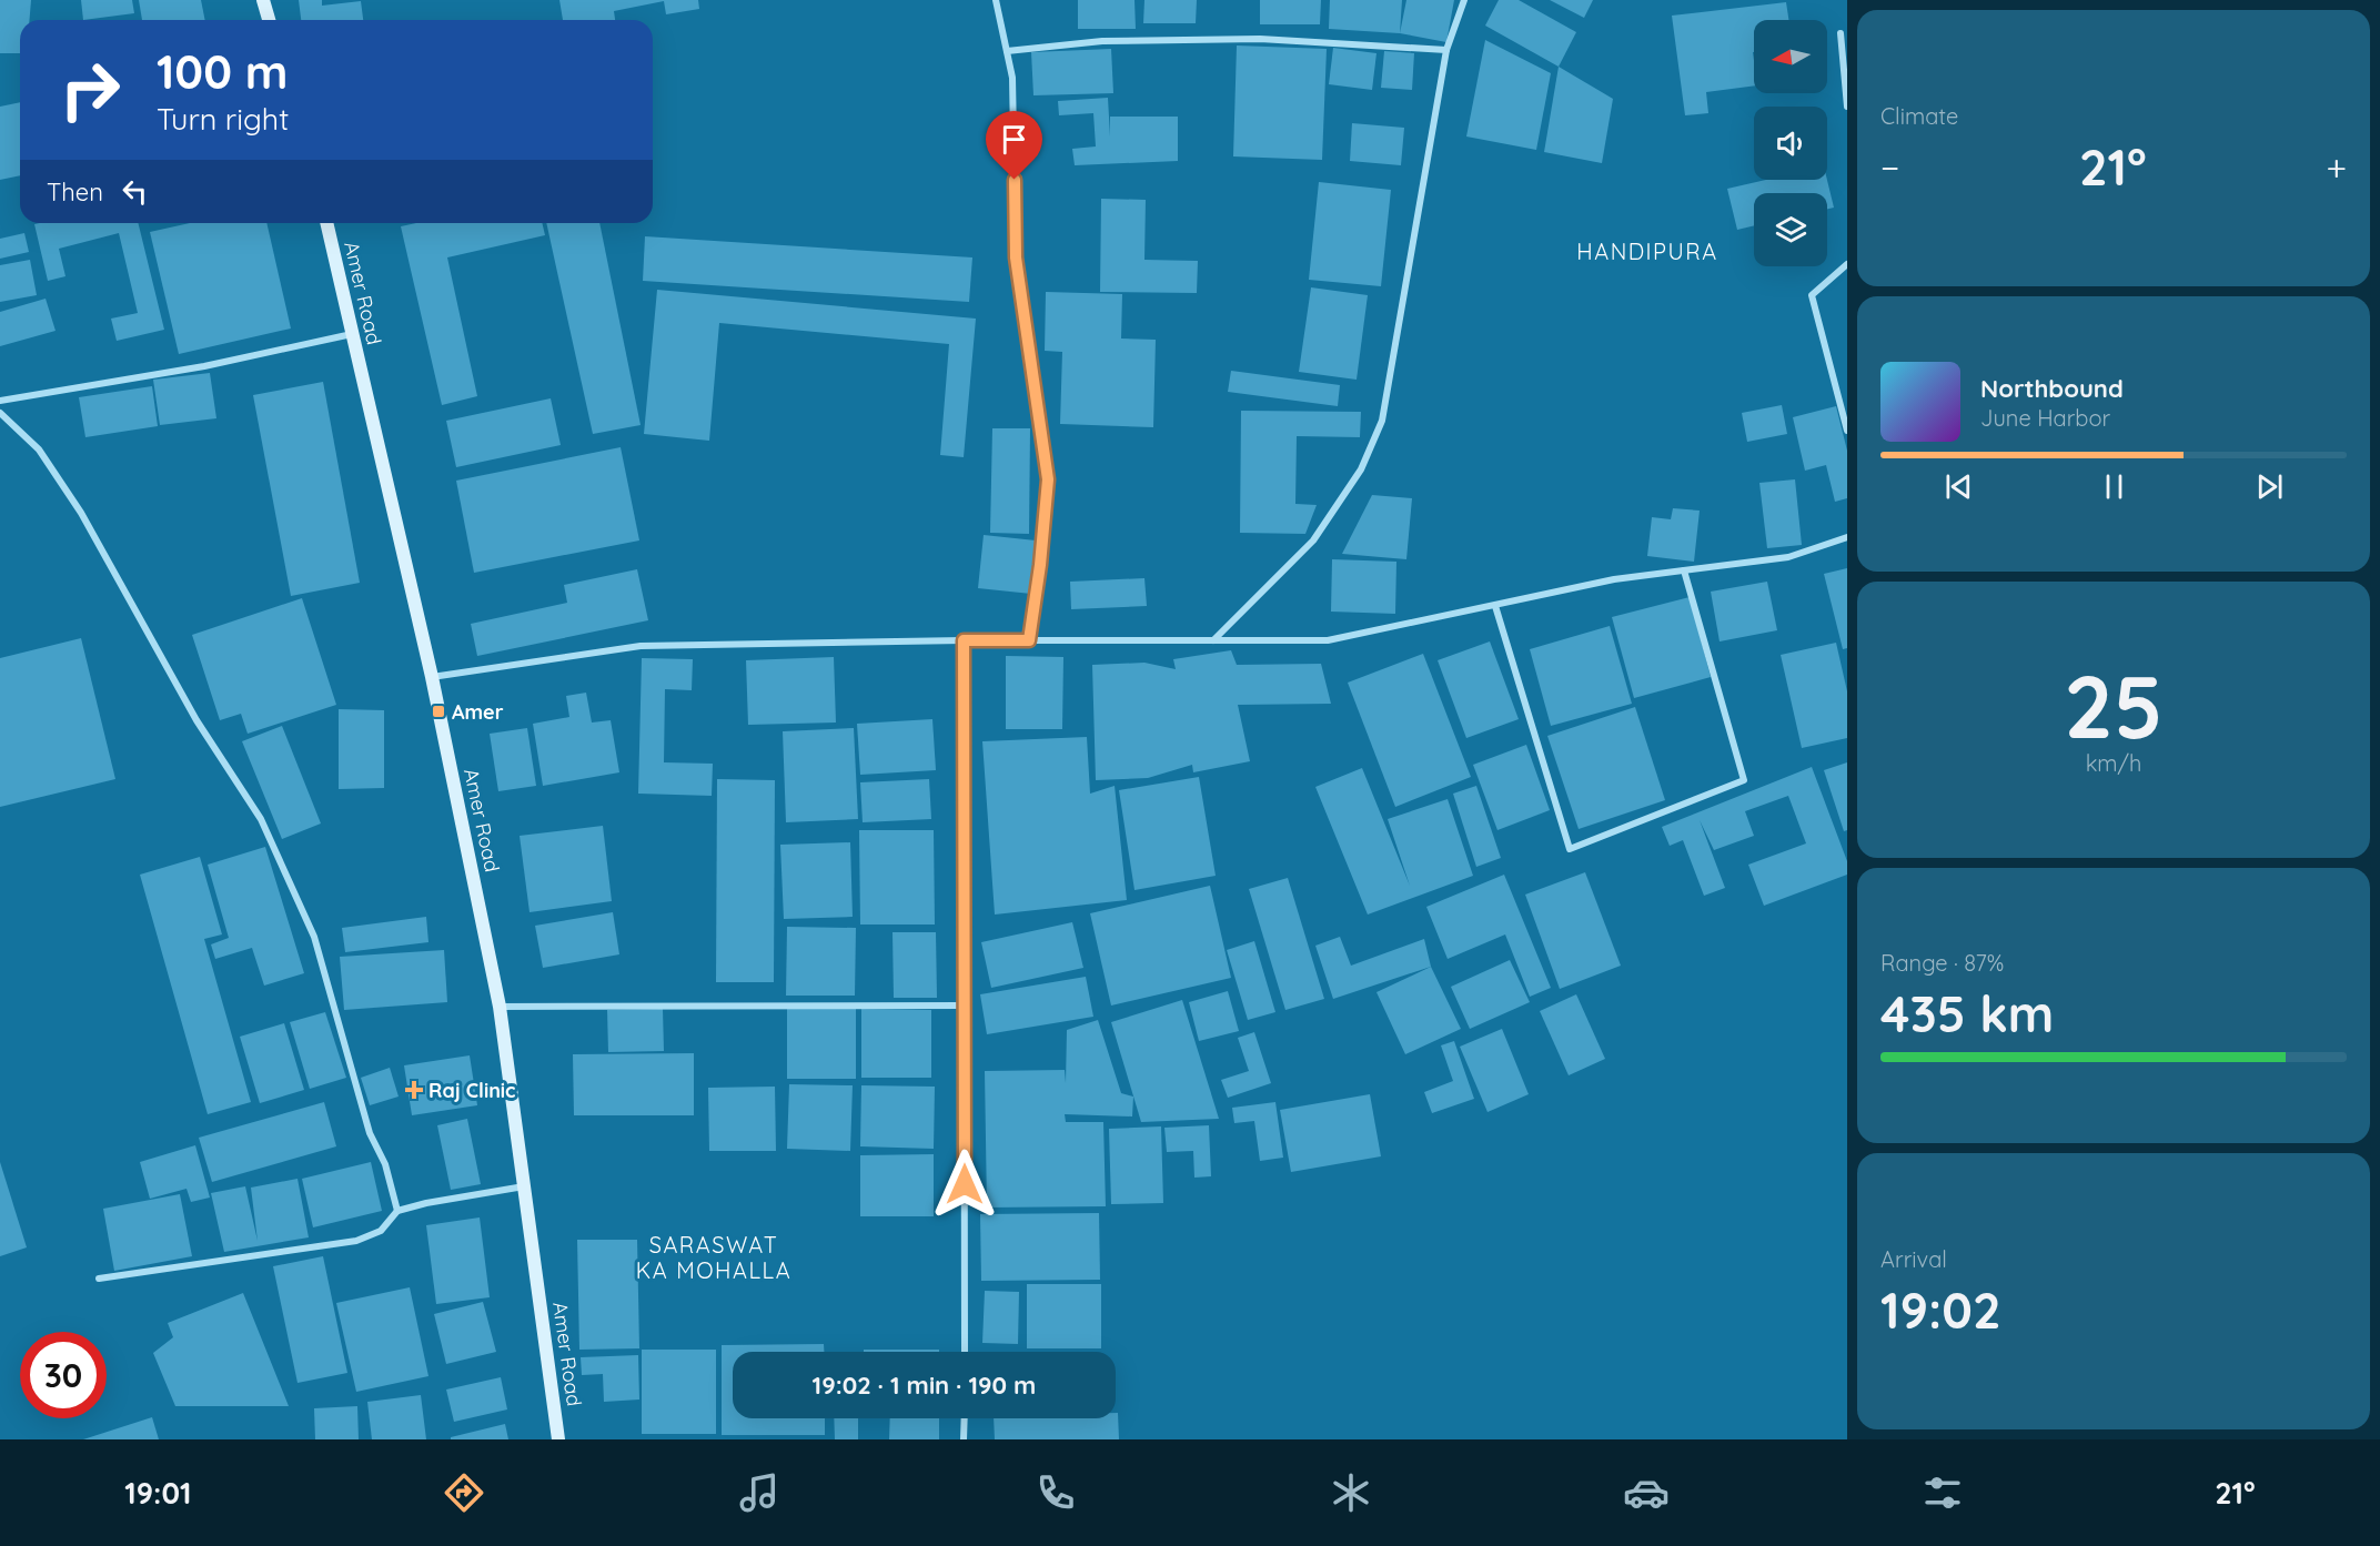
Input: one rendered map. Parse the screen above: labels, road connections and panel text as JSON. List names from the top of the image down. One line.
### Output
{"streets":{"main road":["Amer Road"]},"districts":["HANDIPURA","SARASWAT KA MOHALLA"],"places":{"transit":["Amer"],"health":["Raj Clinic"]},"north":"left","page":{"tile":["Climate",["25","km/h"],["Range · 87%","435 km"],["Arrival","19:02"]],"turn":["100 m","Turn right"],"heat":["−","21°","+"],"then":"Then","song":["Northbound","June Harbor"],"limit":"30","trip":"19:02 · 1 min · 190 m","tabs":["19:01","21°"]}}
